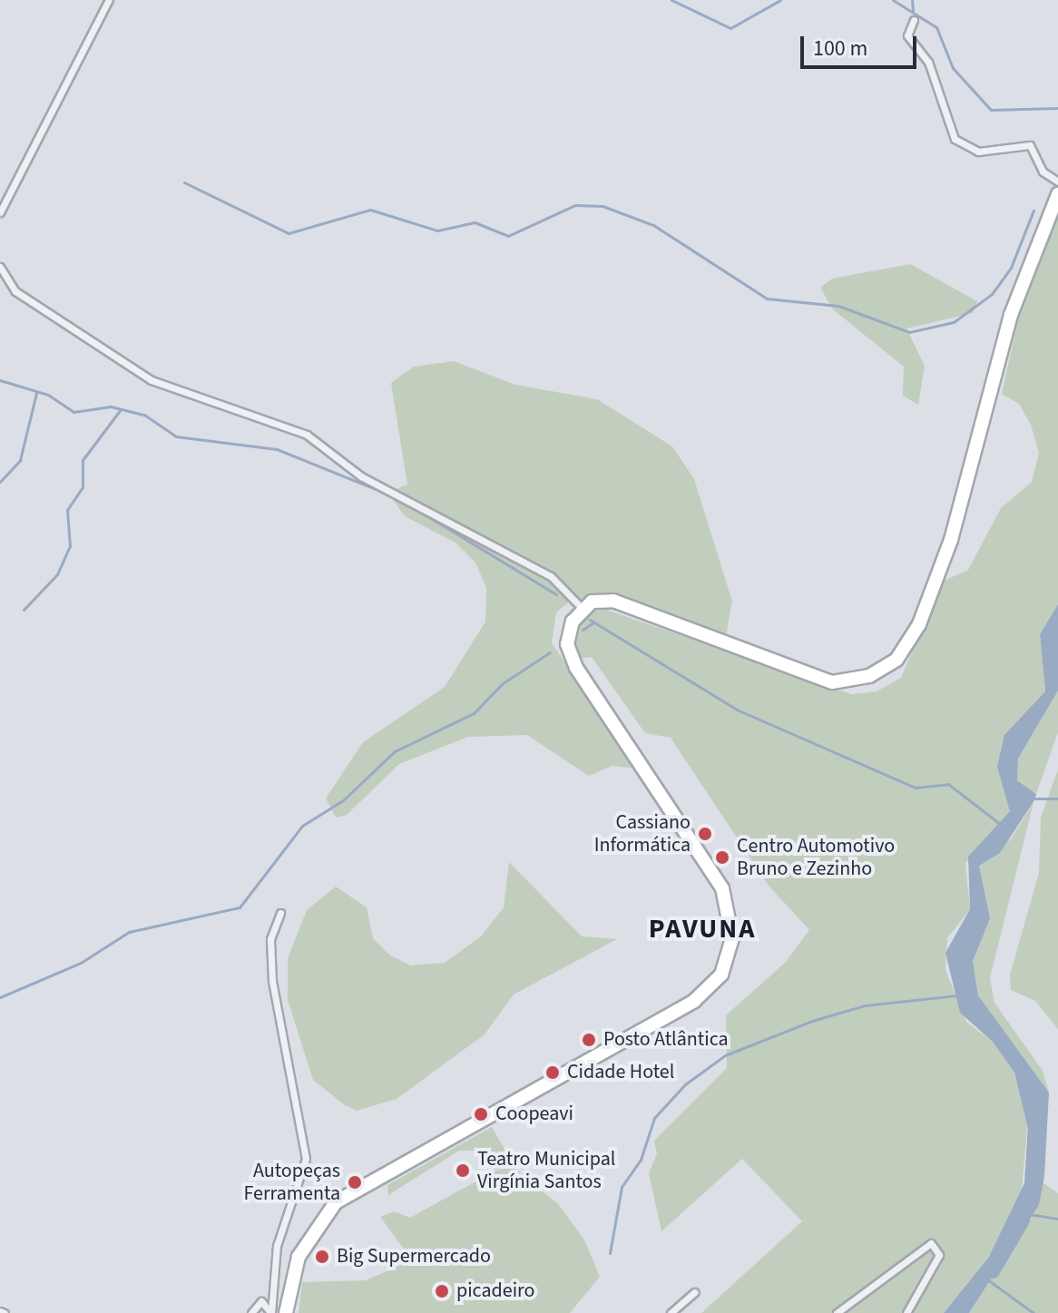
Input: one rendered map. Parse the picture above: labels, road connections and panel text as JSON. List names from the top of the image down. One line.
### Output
{"districts":["PAVUNA"],"places":["Cassiano Informática","Centro Automotivo Bruno e Zezinho","Posto Atlântica","Cidade Hotel","Coopeavi","Teatro Municipal Virgínia Santos","Autopeças Ferramenta","Big Supermercado","picadeiro"],"scale_bar":"100 m"}
